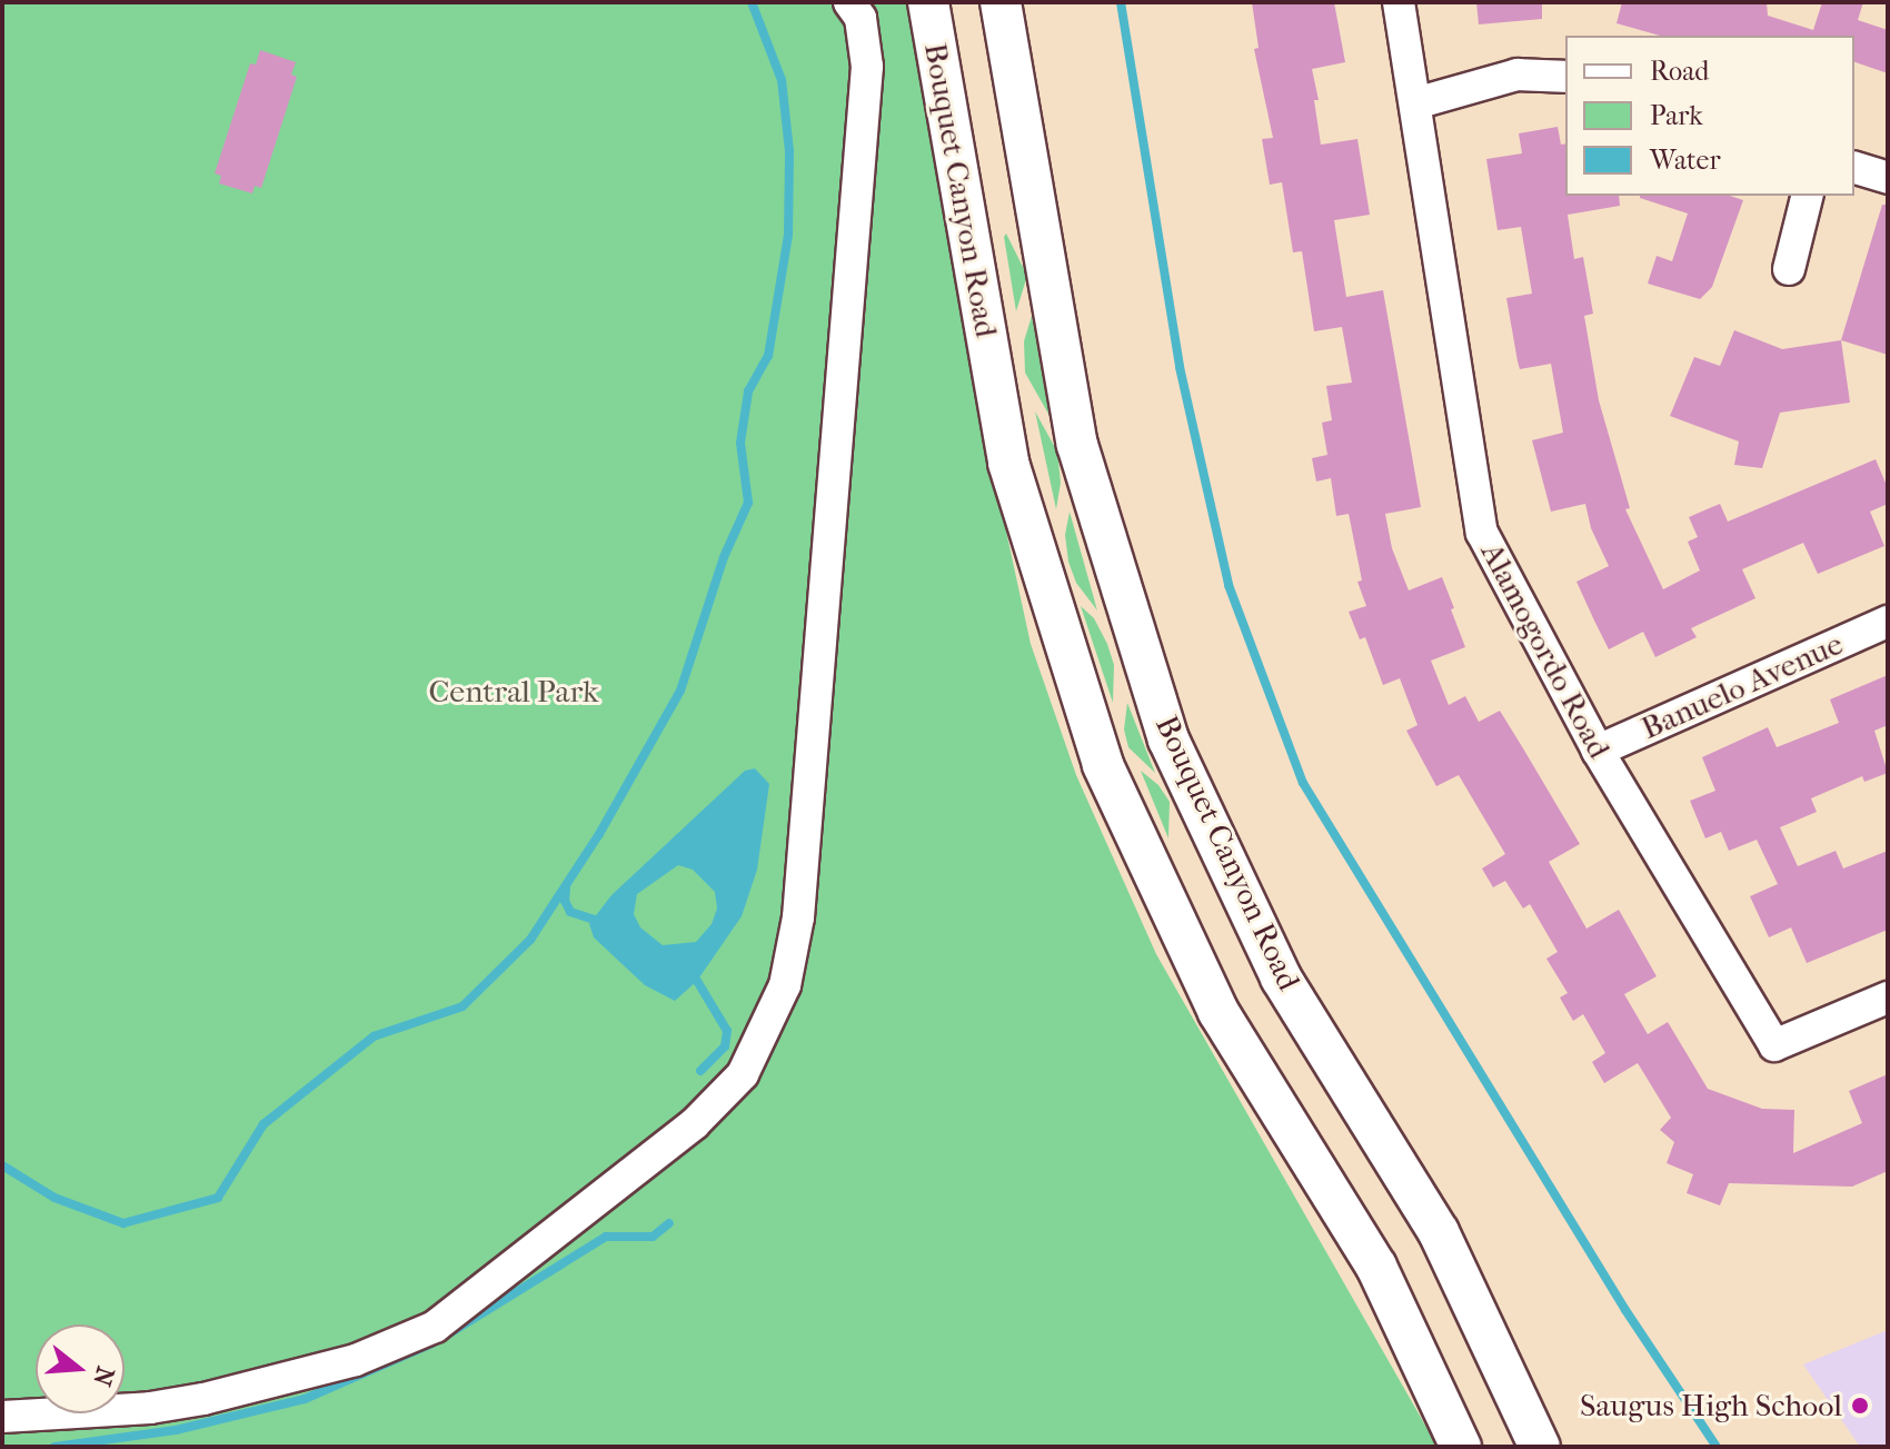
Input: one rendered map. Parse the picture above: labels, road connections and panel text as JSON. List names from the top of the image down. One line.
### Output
{"streets":{"main road":["Bouquet Canyon Road"],"street":["Alamogordo Road","Banuelo Avenue"]},"crossings":[["Alamogordo Road","Banuelo Avenue"]],"parks":["Central Park"],"places":["Saugus High School"],"legend":["Road","Park","Water"],"north":"right"}
